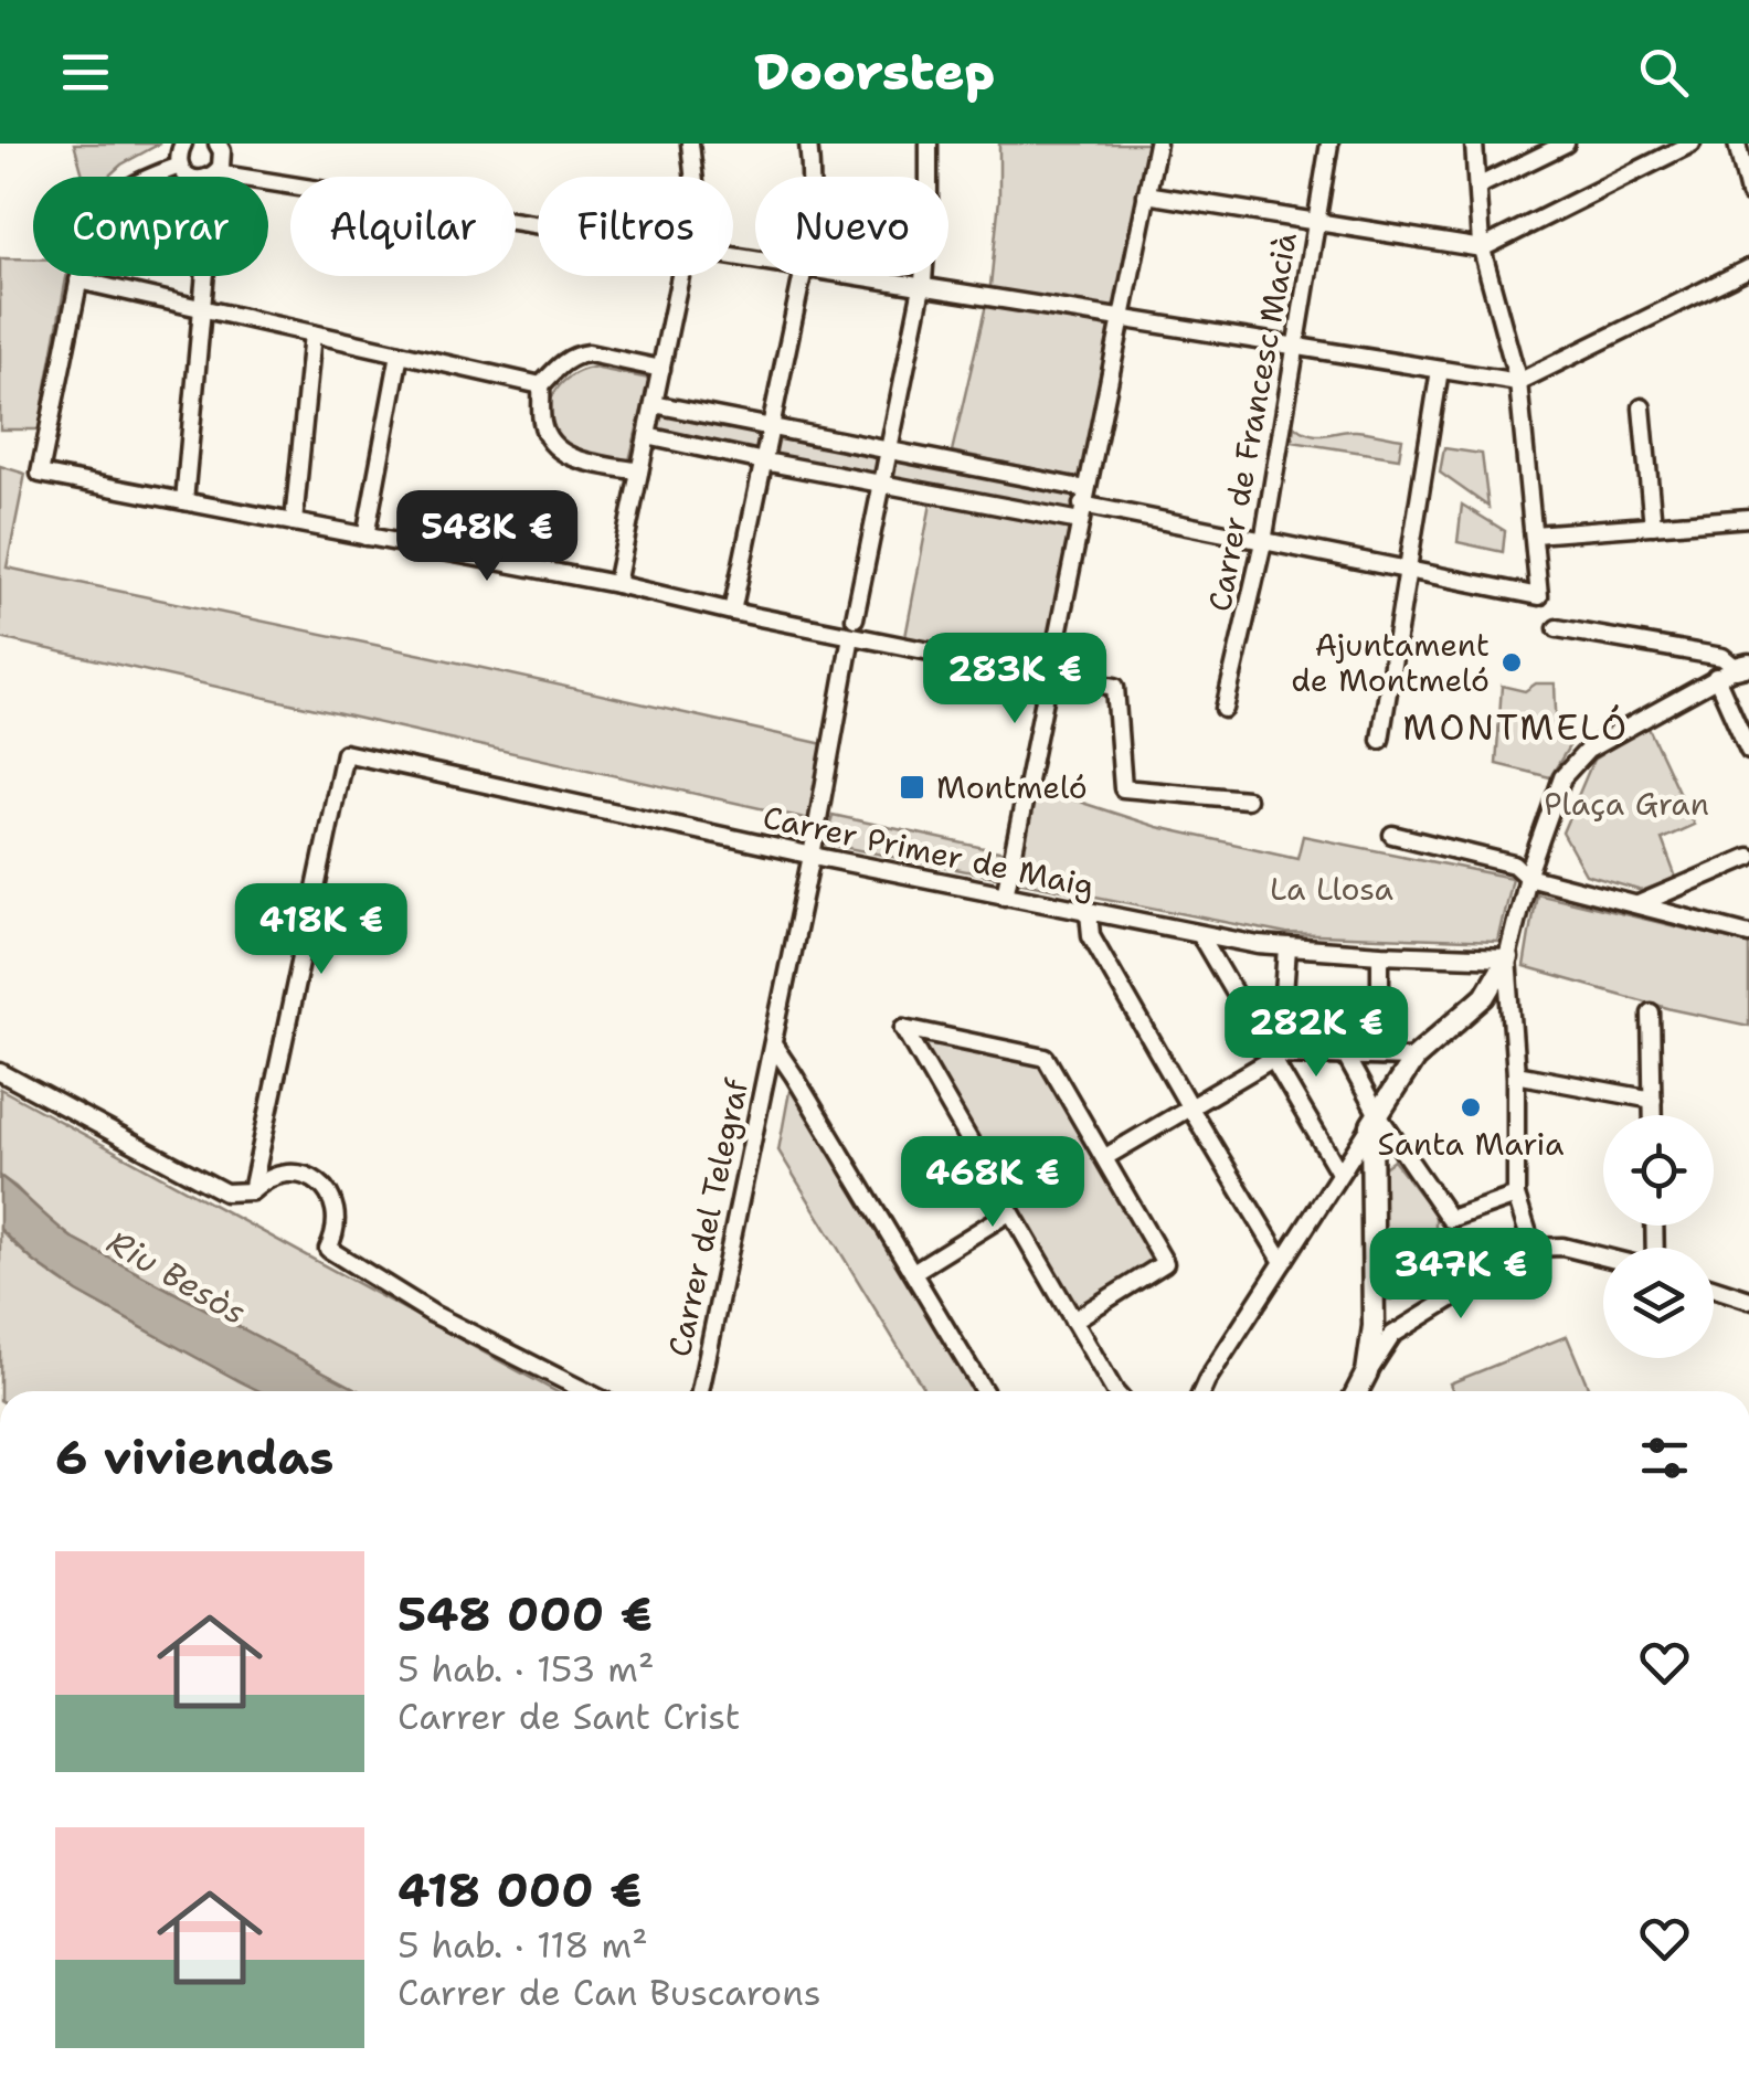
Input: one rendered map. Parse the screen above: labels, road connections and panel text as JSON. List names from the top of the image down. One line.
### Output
{"streets":{"street":["Carrer de Francesc Macià","Carrer Primer de Maig","Carrer del Telegraf"]},"crossings":[["Carrer Primer de Maig","Carrer del Telegraf"]],"districts":["MONTMELÓ"],"water":["Riu Besòs"],"parks":["Plaça Gran","La Llosa"],"places":{"other":["Ajuntament de Montmeló","Santa Maria"],"transit":["Montmeló"]},"page":{"header":"Doorstep","chip":["Comprar","Alquilar","Filtros","Nuevo"],"price":["548K €","283K €","418K €","282K €","468K €","347K €"],"heading":"6 viviendas","list":[{"name":"548 000 €","note":"5 hab. · 153 m² · Carrer de Sant Crist"},{"name":"418 000 €","note":"5 hab. · 118 m² · Carrer de Can Buscarons"}]}}
